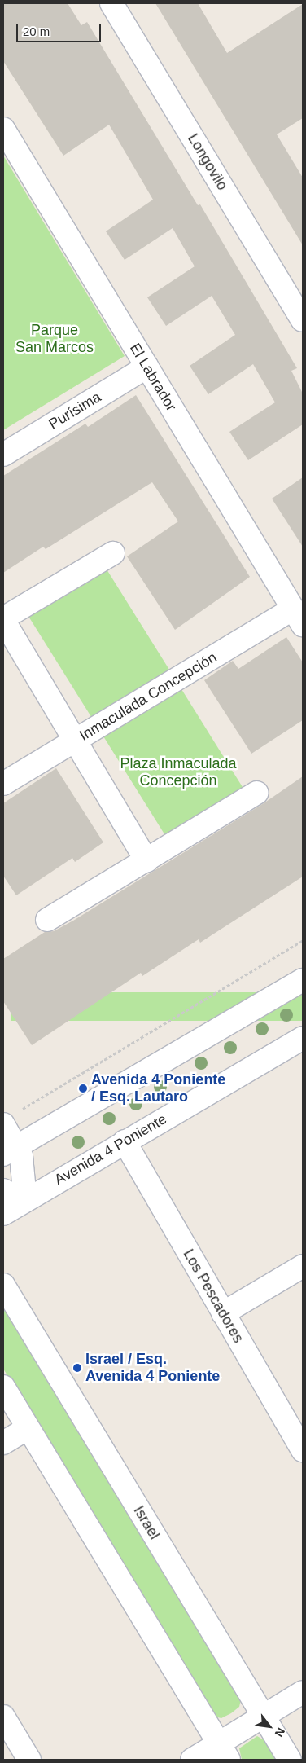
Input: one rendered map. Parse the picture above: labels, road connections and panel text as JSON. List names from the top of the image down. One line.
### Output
{"streets":{"street":["Longovilo","El Labrador","Purísima","Inmaculada Concepción","Avenida 4 Poniente","Los Pescadores","Israel"]},"crossings":[["El Labrador","Purísima"],["El Labrador","Inmaculada Concepción"],["Avenida 4 Poniente","Los Pescadores"]],"parks":["Parque San Marcos","Plaza Inmaculada Concepción"],"places":["Avenida 4 Poniente / Esq. Lautaro","Israel / Esq. Avenida 4 Poniente"],"scale_bar":"20 m","north":"bottom right"}
